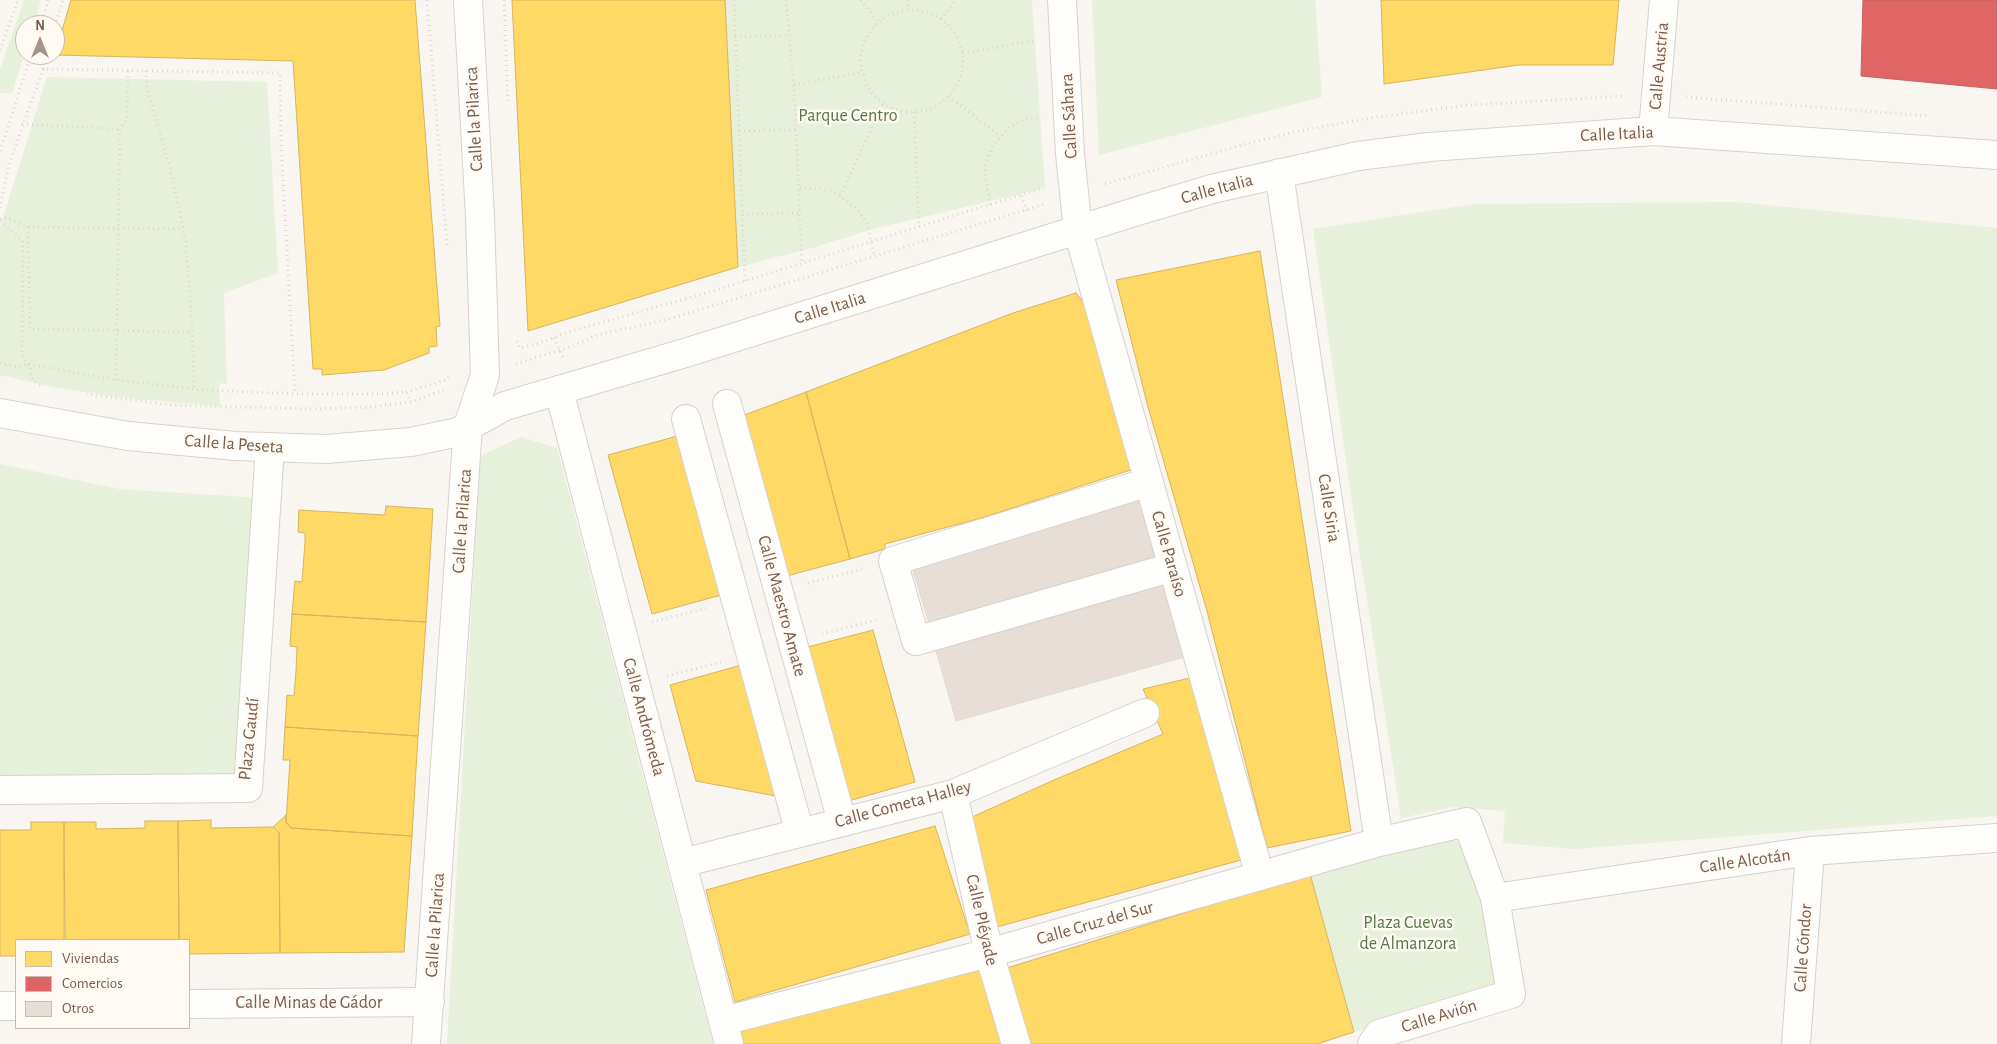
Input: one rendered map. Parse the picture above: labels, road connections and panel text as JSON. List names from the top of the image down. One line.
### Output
{"streets":{"street":["Calle Austria","Calle Sáhara","Calle la Pilarica","Calle Italia","Calle la Peseta","Calle Siria","Calle Paraíso","Calle Maestro Amate","Calle Andrómeda","Plaza Gaudí","Calle Cometa Halley","Calle Alcotán","Calle Pléyade","Calle Cruz del Sur","Calle Cóndor","Calle Minas de Gádor","Calle Avión"]},"crossings":[["Calle Austria","Calle Italia"],["Calle Sáhara","Calle Italia"],["Calle Sáhara","Calle Paraíso"],["Calle la Pilarica","Calle Italia"],["Calle la Pilarica","Calle la Peseta"],["Calle la Pilarica","Calle Minas de Gádor"],["Calle Italia","Calle la Peseta"],["Calle Italia","Calle Siria"],["Calle Italia","Calle Paraíso"],["Calle Italia","Calle Andrómeda"],["Calle la Peseta","Plaza Gaudí"],["Calle Siria","Calle Cruz del Sur"],["Calle Paraíso","Calle Cruz del Sur"],["Calle Andrómeda","Calle Cometa Halley"],["Calle Andrómeda","Calle Cruz del Sur"],["Calle Cometa Halley","Calle Pléyade"],["Calle Alcotán","Calle Cruz del Sur"],["Calle Alcotán","Calle Cóndor"],["Calle Alcotán","Calle Avión"],["Calle Pléyade","Calle Cruz del Sur"],["Calle Cruz del Sur","Calle Avión"]],"parks":["Parque Centro","Plaza Cuevas de Almanzora"],"legend":["Viviendas","Comercios","Otros"],"north":"top"}
